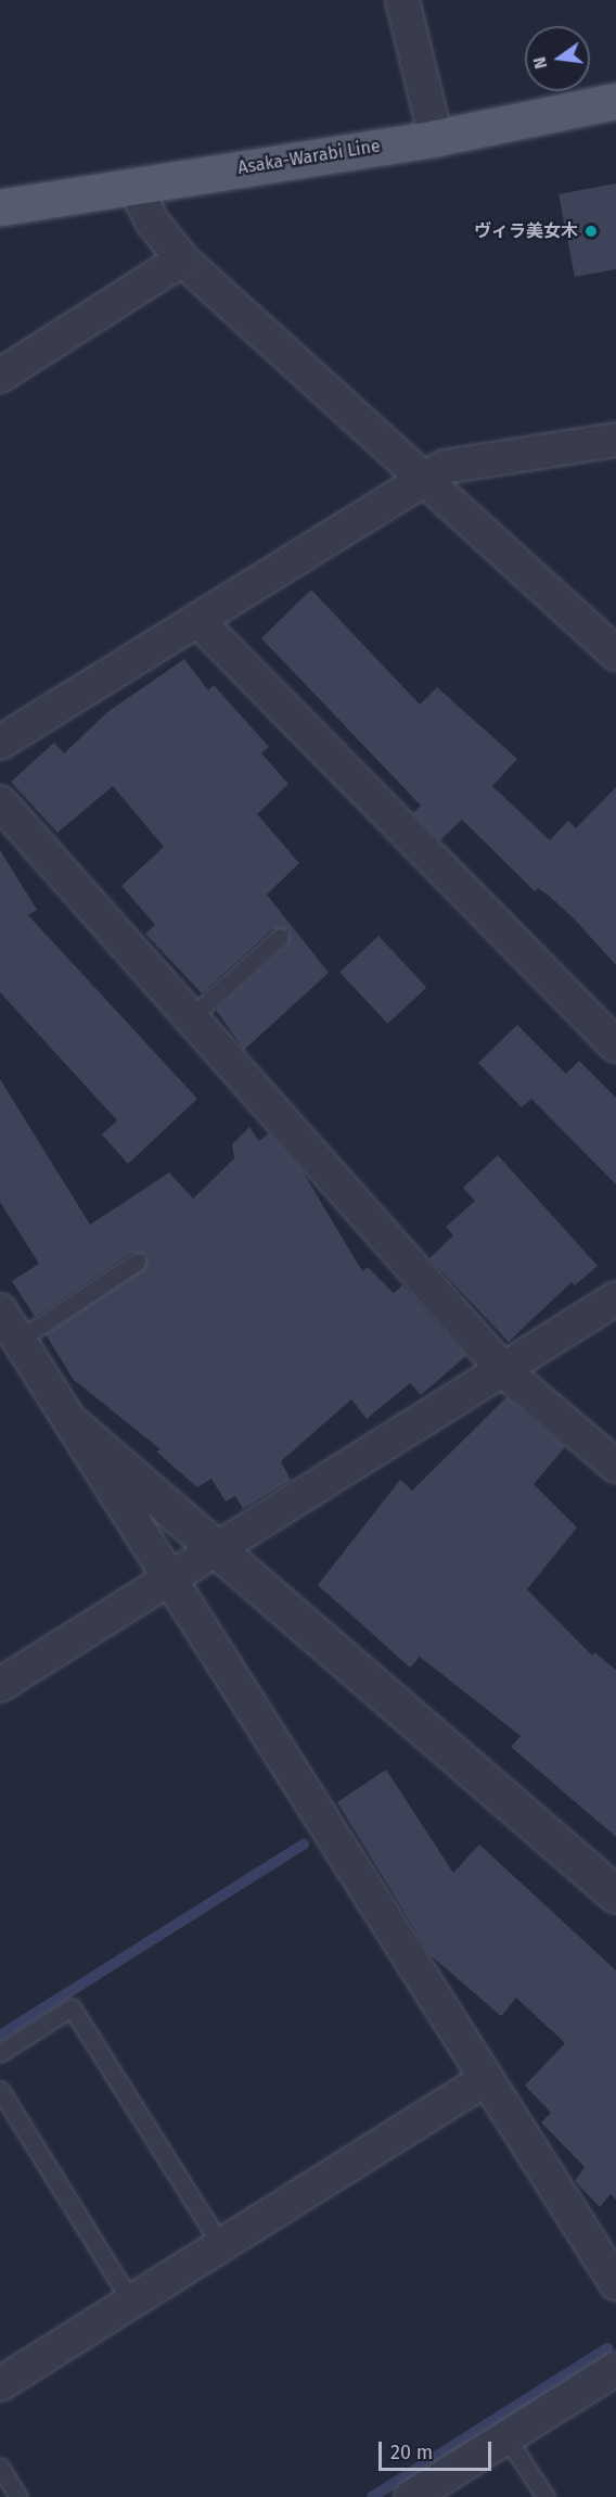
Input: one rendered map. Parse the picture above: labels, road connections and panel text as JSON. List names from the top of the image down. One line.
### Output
{"streets":{"main road":["Asaka-Warabi Line"]},"places":["ヴィラ美女木"],"scale_bar":"20 m","north":"left"}
